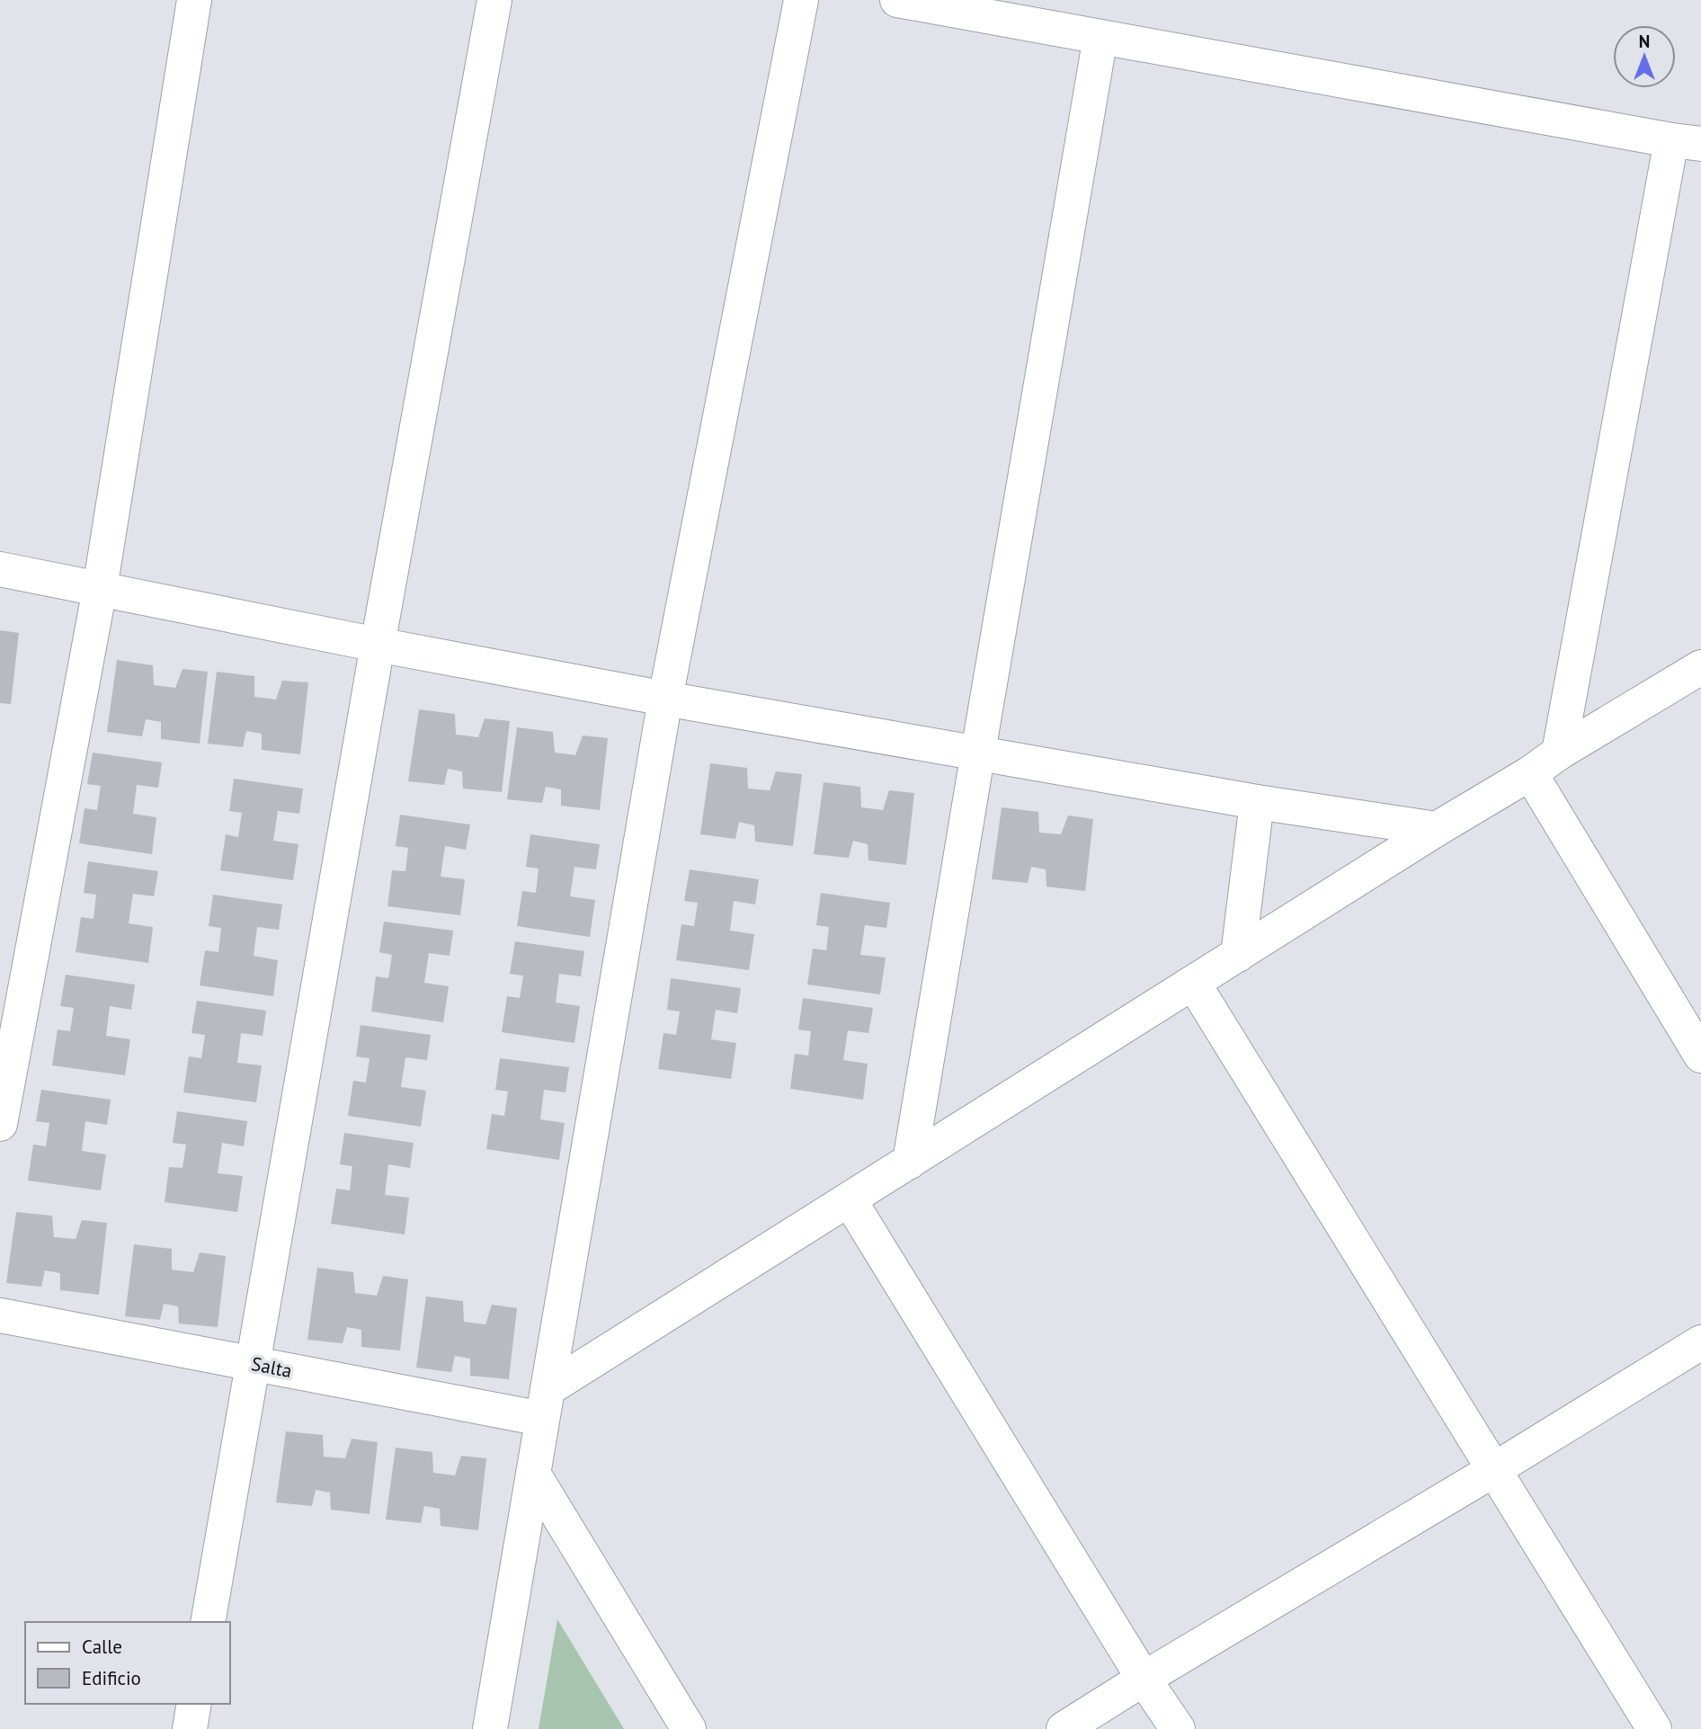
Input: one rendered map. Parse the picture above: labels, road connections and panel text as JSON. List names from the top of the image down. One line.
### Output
{"streets":{"street":["Salta"]},"legend":["Calle","Edificio"],"north":"top"}
